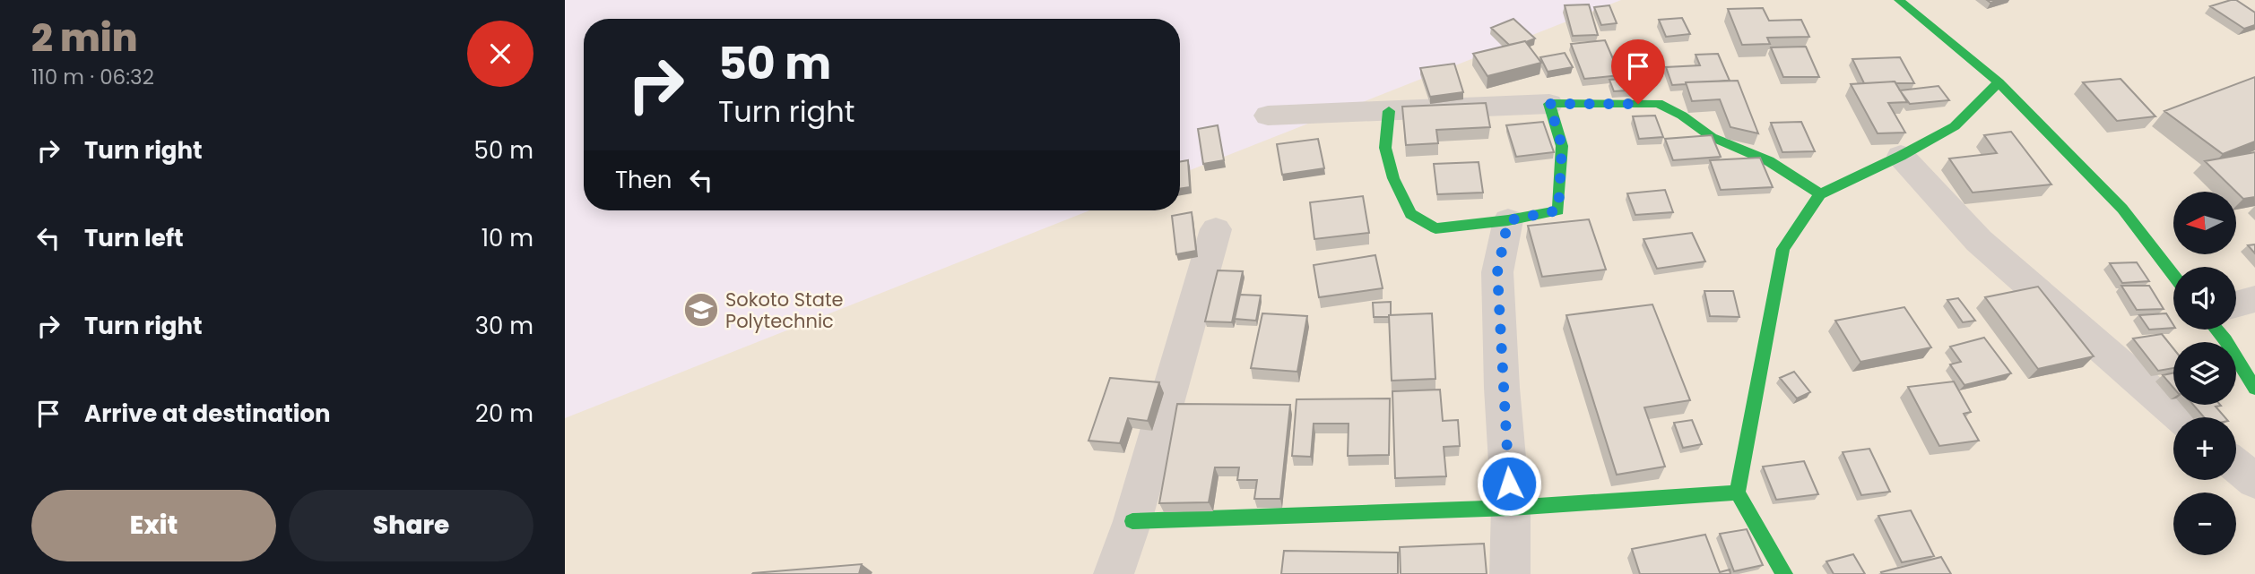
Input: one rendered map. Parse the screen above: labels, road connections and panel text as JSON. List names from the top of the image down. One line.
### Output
{"places":{"school or university":["Sokoto State Polytechnic"]},"north":"left","page":{"heading":["2 min","110 m · 06:32"],"turn":["50 m","Turn right"],"list":[{"name":"Turn right","value":"50 m"},{"name":"Turn left","value":"10 m"},{"name":"Turn right","value":"30 m"},{"name":"Arrive at destination","value":"20 m"}],"then":"Then","map_buttons":["+","−"],"buttons":["Exit","Share"]}}
